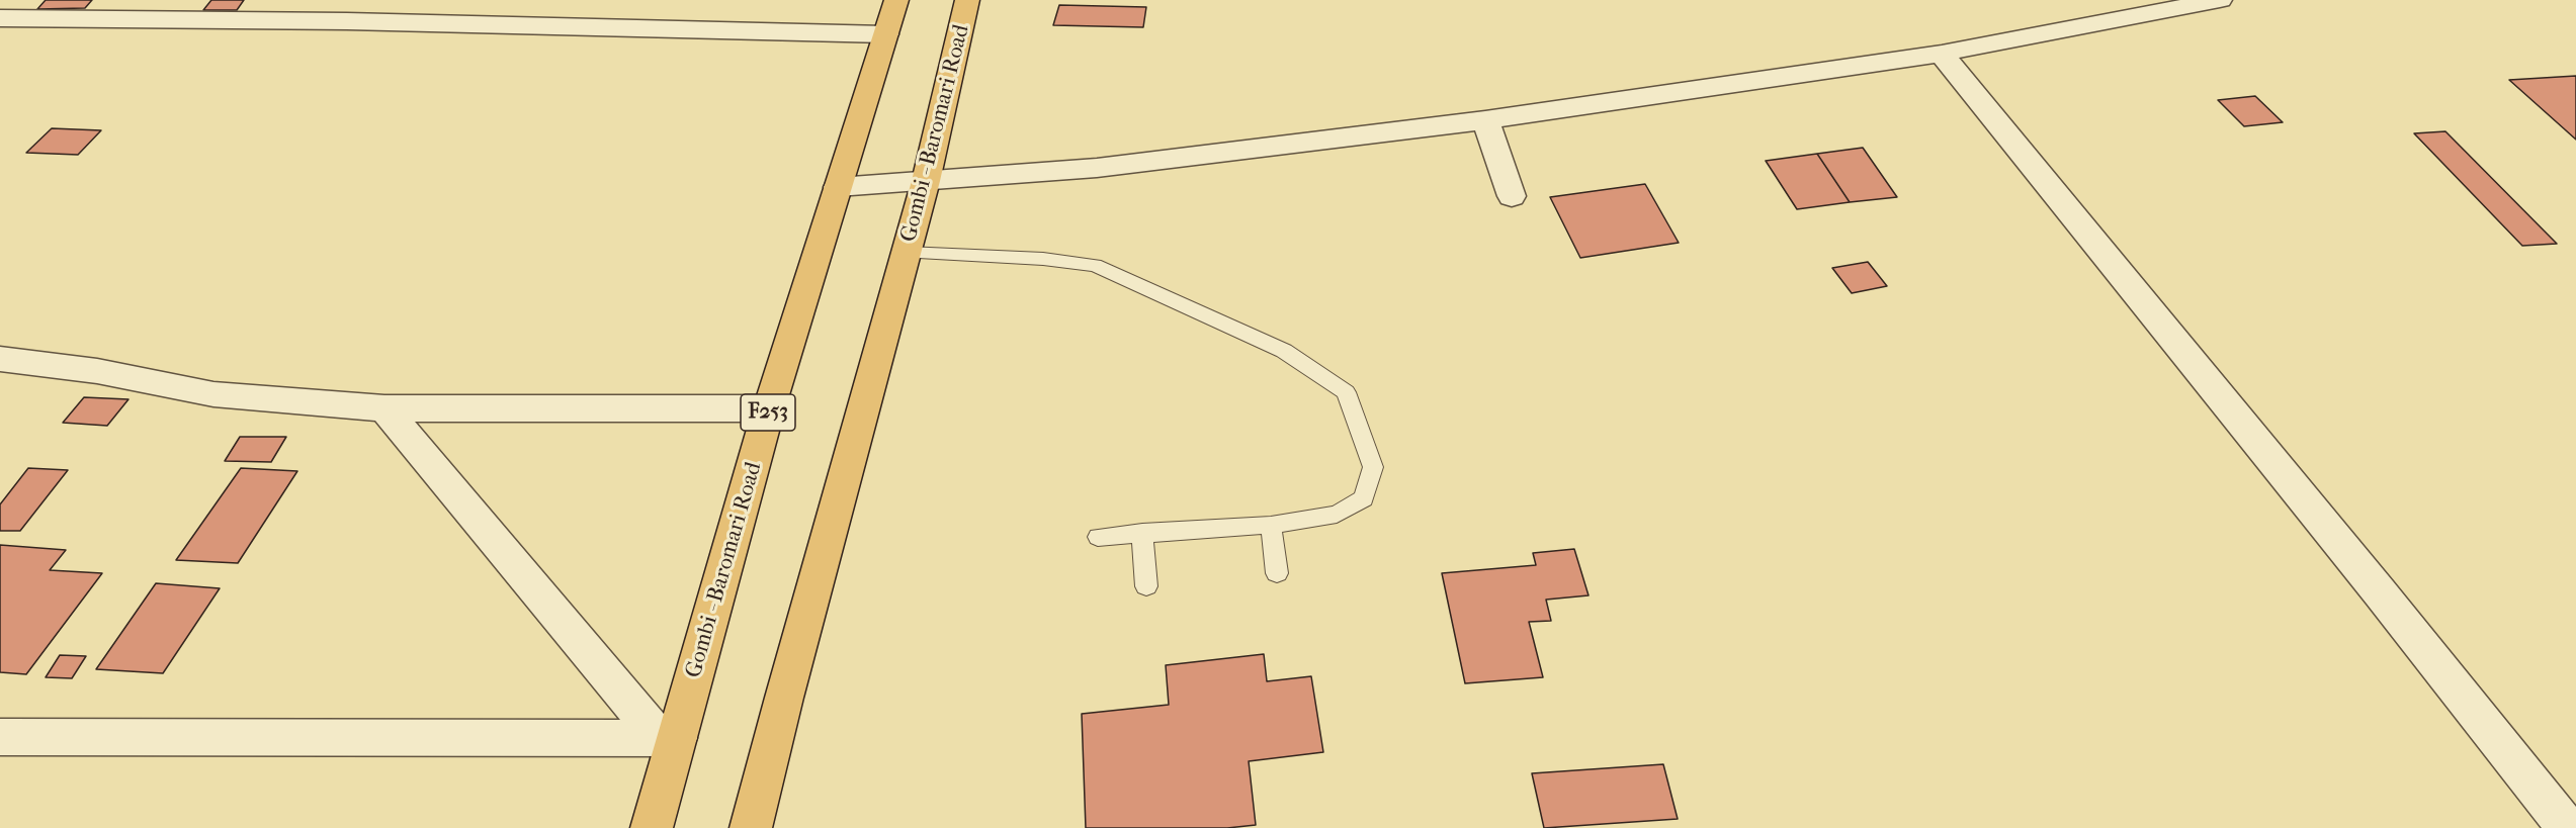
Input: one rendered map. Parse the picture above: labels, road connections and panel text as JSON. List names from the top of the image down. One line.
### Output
{"streets":{"main road":["Gombi - Baromari Road","F253"]}}
